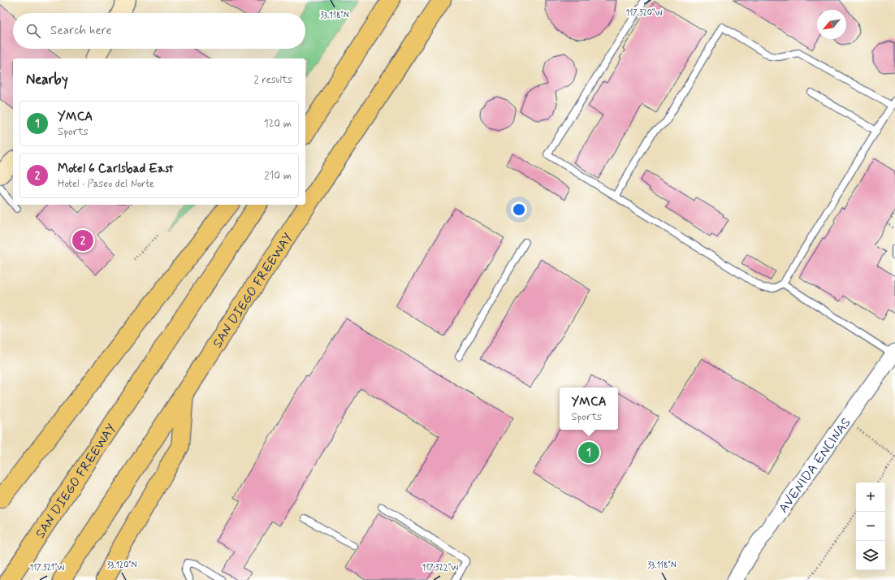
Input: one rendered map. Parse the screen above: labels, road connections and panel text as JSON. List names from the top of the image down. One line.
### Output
{"streets":{"highway":["SAN DIEGO FREEWAY"],"street":["AVENIDA ENCINAS"]},"north":"bottom left","page":{"search":"Search here","heading":["Nearby","2 results"],"list":[{"mark":"1","name":"YMCA","note":"Sports","value":"120 m"},{"mark":"2","name":"Motel 6 Carlsbad East","note":"Hotel · Paseo del Norte","value":"210 m"}],"pins":["2","1"],"popup":["YMCA","Sports"],"map_buttons":["+","−"]},"coordinates":["117.320°W","33.118°N","33.120°N","117.321°W","117.322°W"]}
